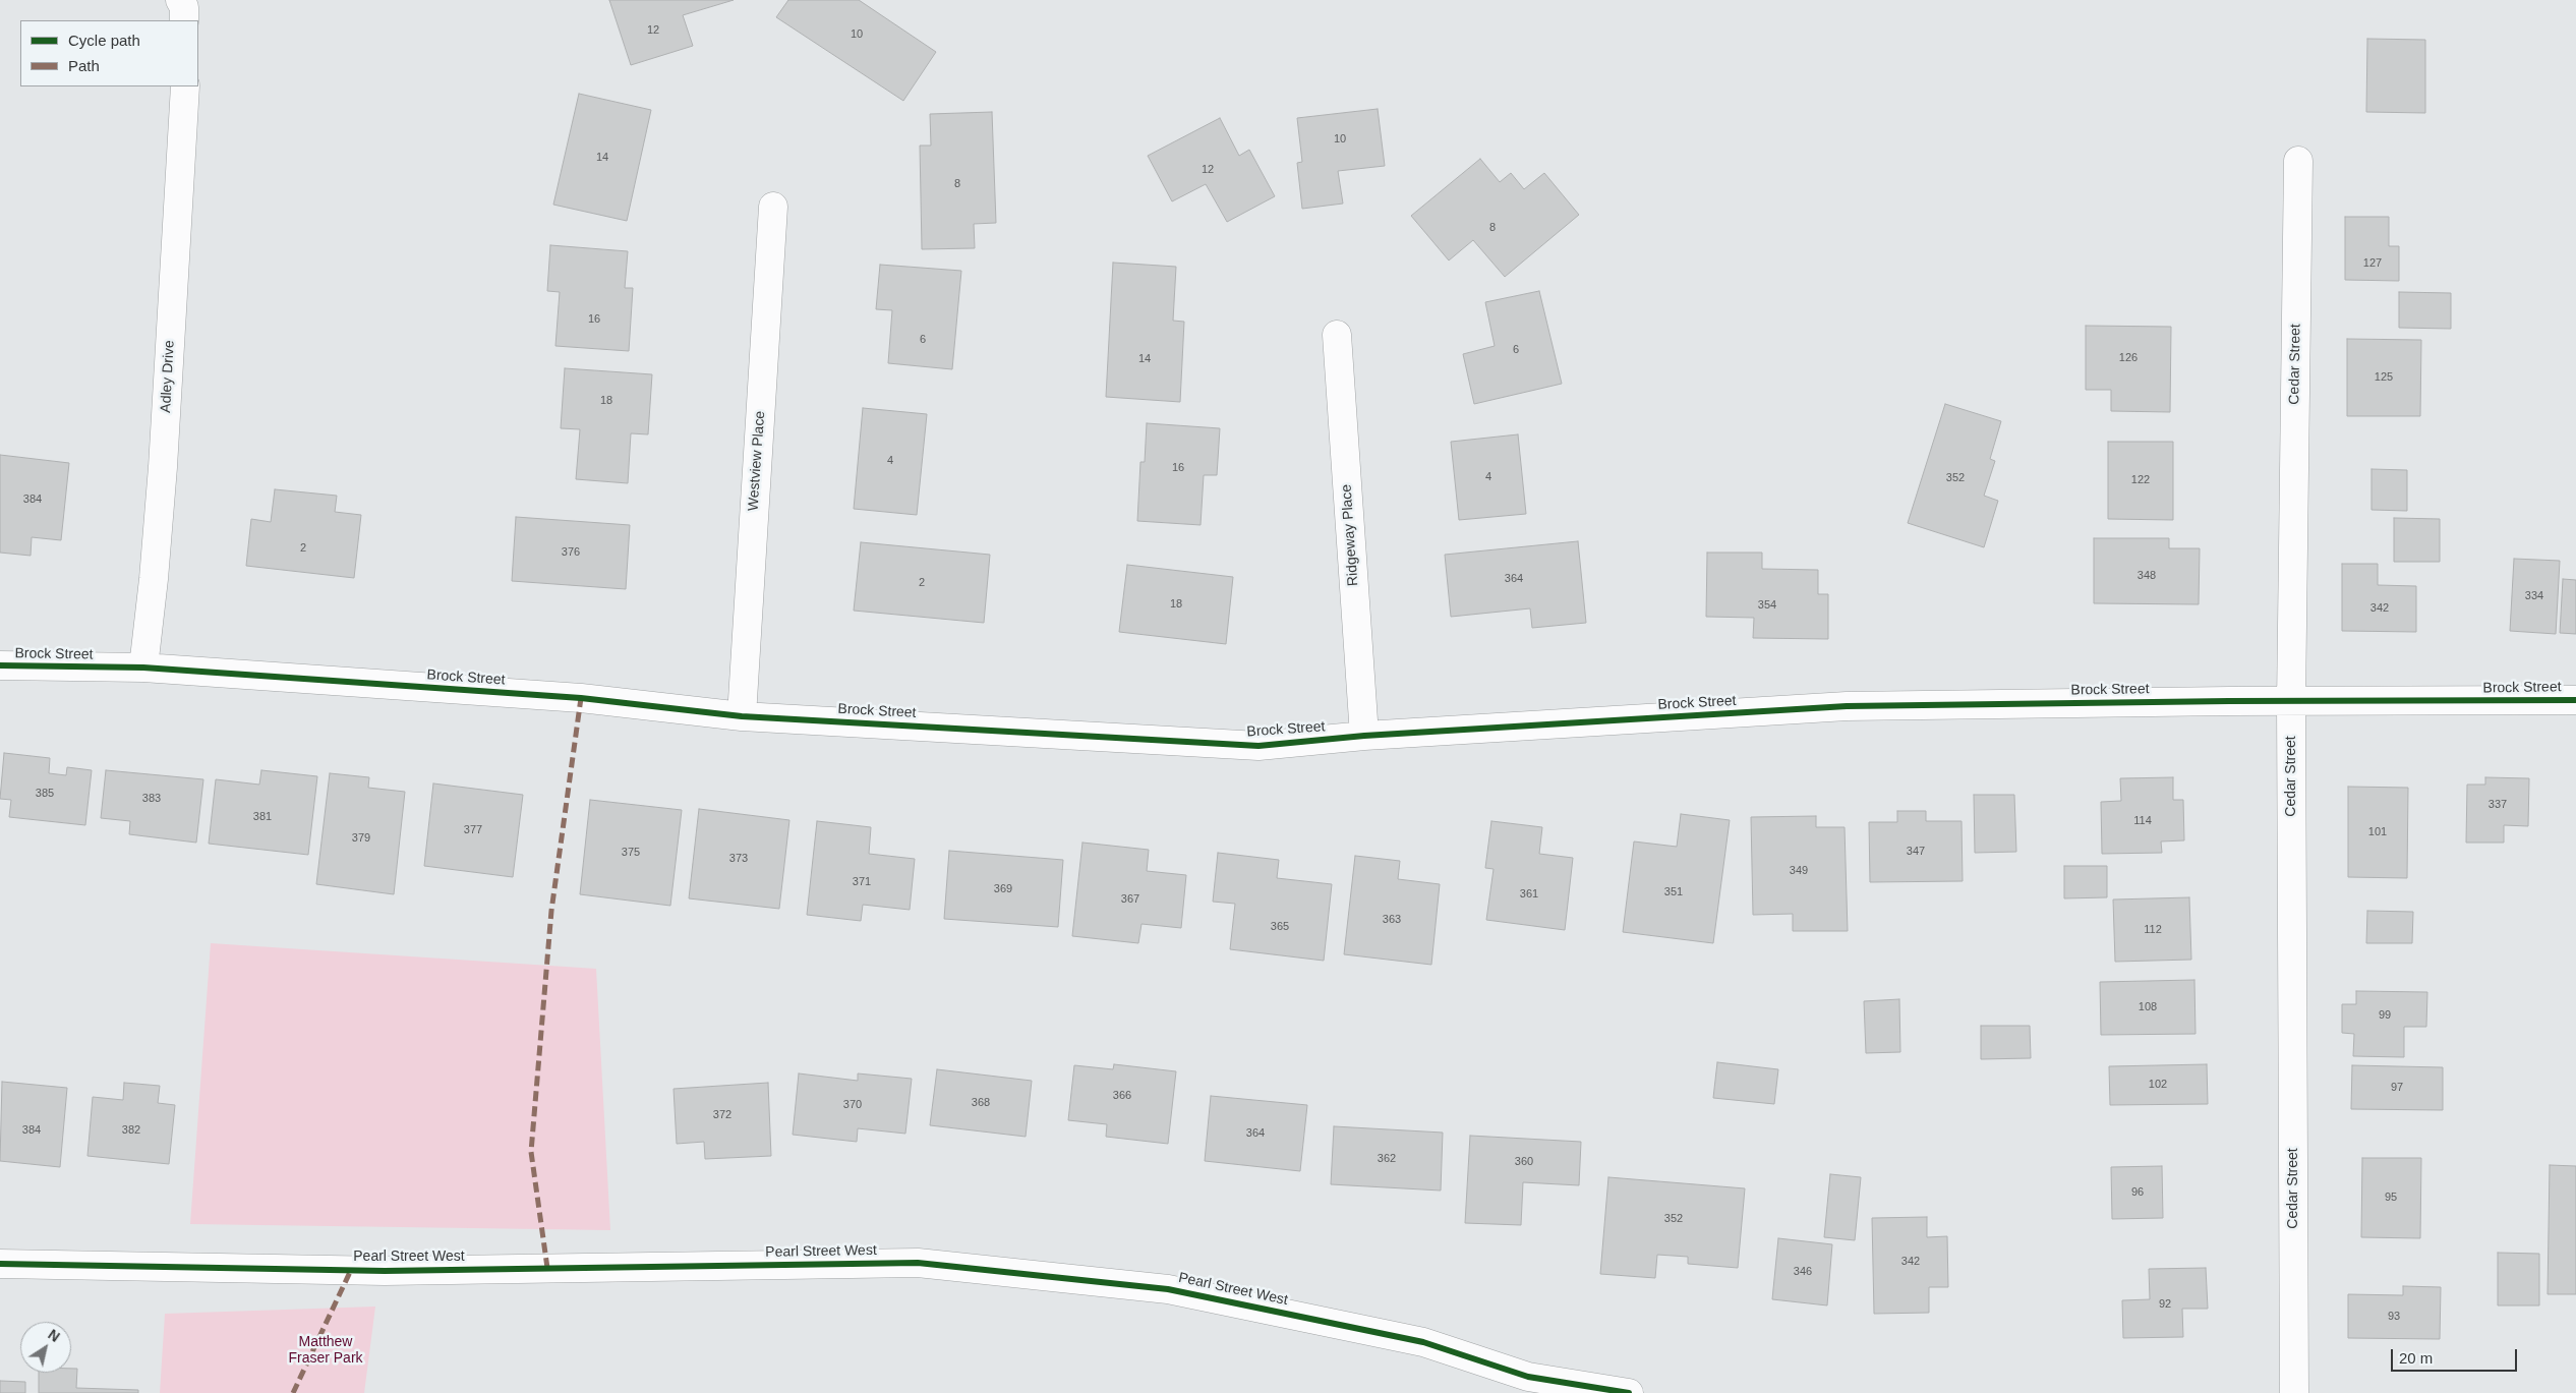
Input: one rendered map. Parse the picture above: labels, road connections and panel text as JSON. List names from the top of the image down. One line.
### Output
{"streets":{"street":["Cedar Street","Adley Drive","Westview Place","Ridgeway Place","Brock Street","Pearl Street West"]},"crossings":[["Cedar Street","Brock Street"],["Adley Drive","Brock Street"],["Westview Place","Brock Street"],["Ridgeway Place","Brock Street"]],"parks":["Matthew Fraser Park"],"house_numbers":["12","10","10","14","12","8","8","127","16","6","6","126","14","125","18","4","16","4","352","122","384","2","376","348","364","2","334","18","354","342","385","383","337","381","114","377","101","379","347","375","373","349","371","369","351","361","367","363","365","112","108","99","102","97","366","368","370","372","384","382","364","362","360","96","95","352","342","346","92","93"],"legend":["Cycle path","Path"],"scale_bar":"20 m","north":"top right"}
